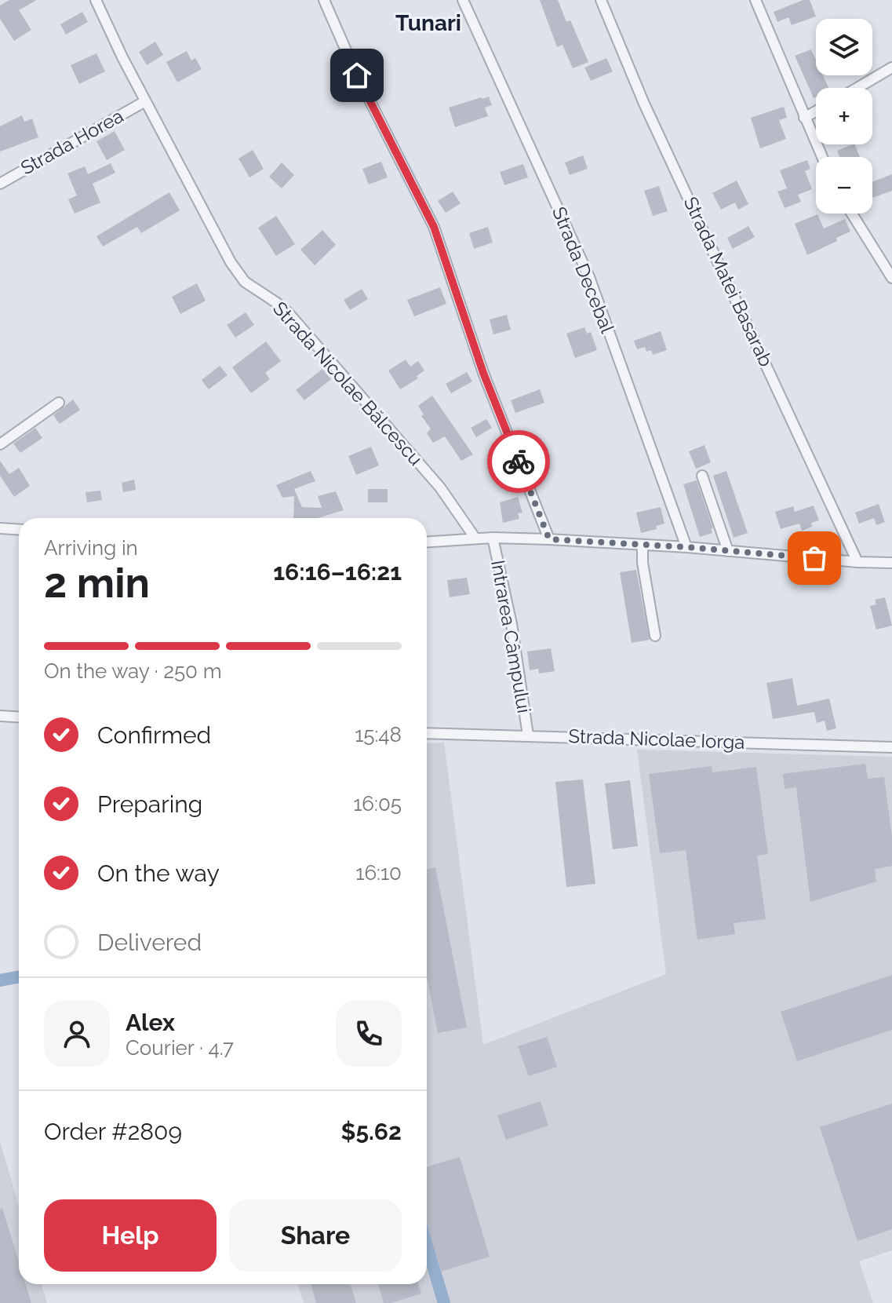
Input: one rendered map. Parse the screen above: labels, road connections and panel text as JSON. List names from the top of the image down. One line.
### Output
{"streets":{"street":["Strada Horea","Strada Decebal","Strada Matei Basarab","Strada Nicolae Bălcescu","Intrarea Câmpului","Strada Nicolae Iorga"]},"crossings":[["Strada Horea","Strada Nicolae Bălcescu"],["Intrarea Câmpului","Strada Nicolae Iorga"]],"districts":["Tunari"],"page":{"map_buttons":["+","−"],"heading":["2 min","Arriving in","16:16–16:21"],"panel":["Alex","Courier · 4.7","Order #2809","$5.62"],"bar":"On the way · 250 m","list":[["Confirmed","15:48"],["Preparing","16:05"],["On the way","16:10"],"Delivered"],"buttons":["Help","Share"]}}
